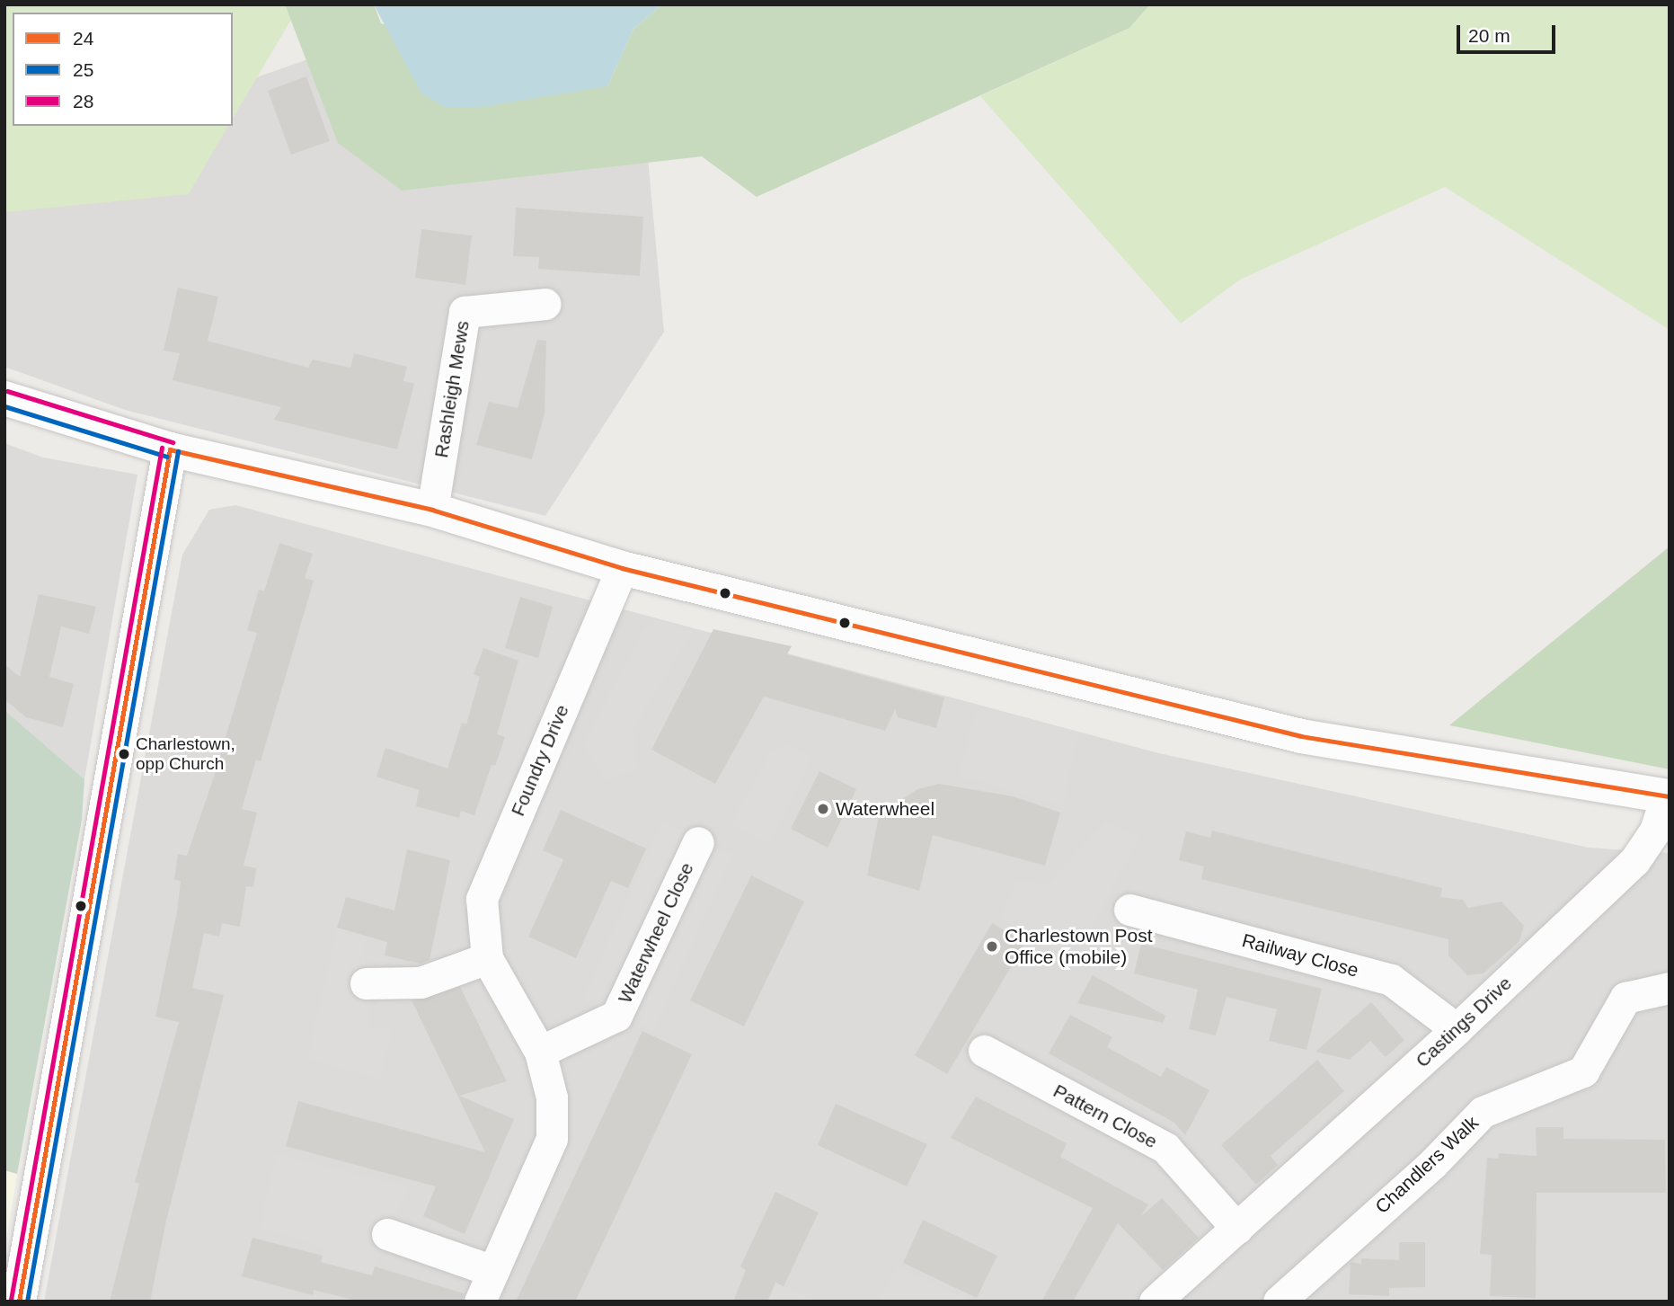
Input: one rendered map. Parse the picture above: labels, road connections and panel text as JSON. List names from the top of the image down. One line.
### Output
{"streets":{"street":["Rashleigh Mews","Foundry Drive","Waterwheel Close","Railway Close","Castings Drive","Pattern Close","Chandlers Walk"]},"crossings":[["Foundry Drive","Waterwheel Close"],["Railway Close","Castings Drive"],["Castings Drive","Pattern Close"]],"places":["Charlestown, opp Church","Waterwheel","Charlestown Post Office (mobile)"],"lines":["transit line 28","transit line 25","transit line 24"],"legend":["24","25","28"],"scale_bar":"20 m"}
